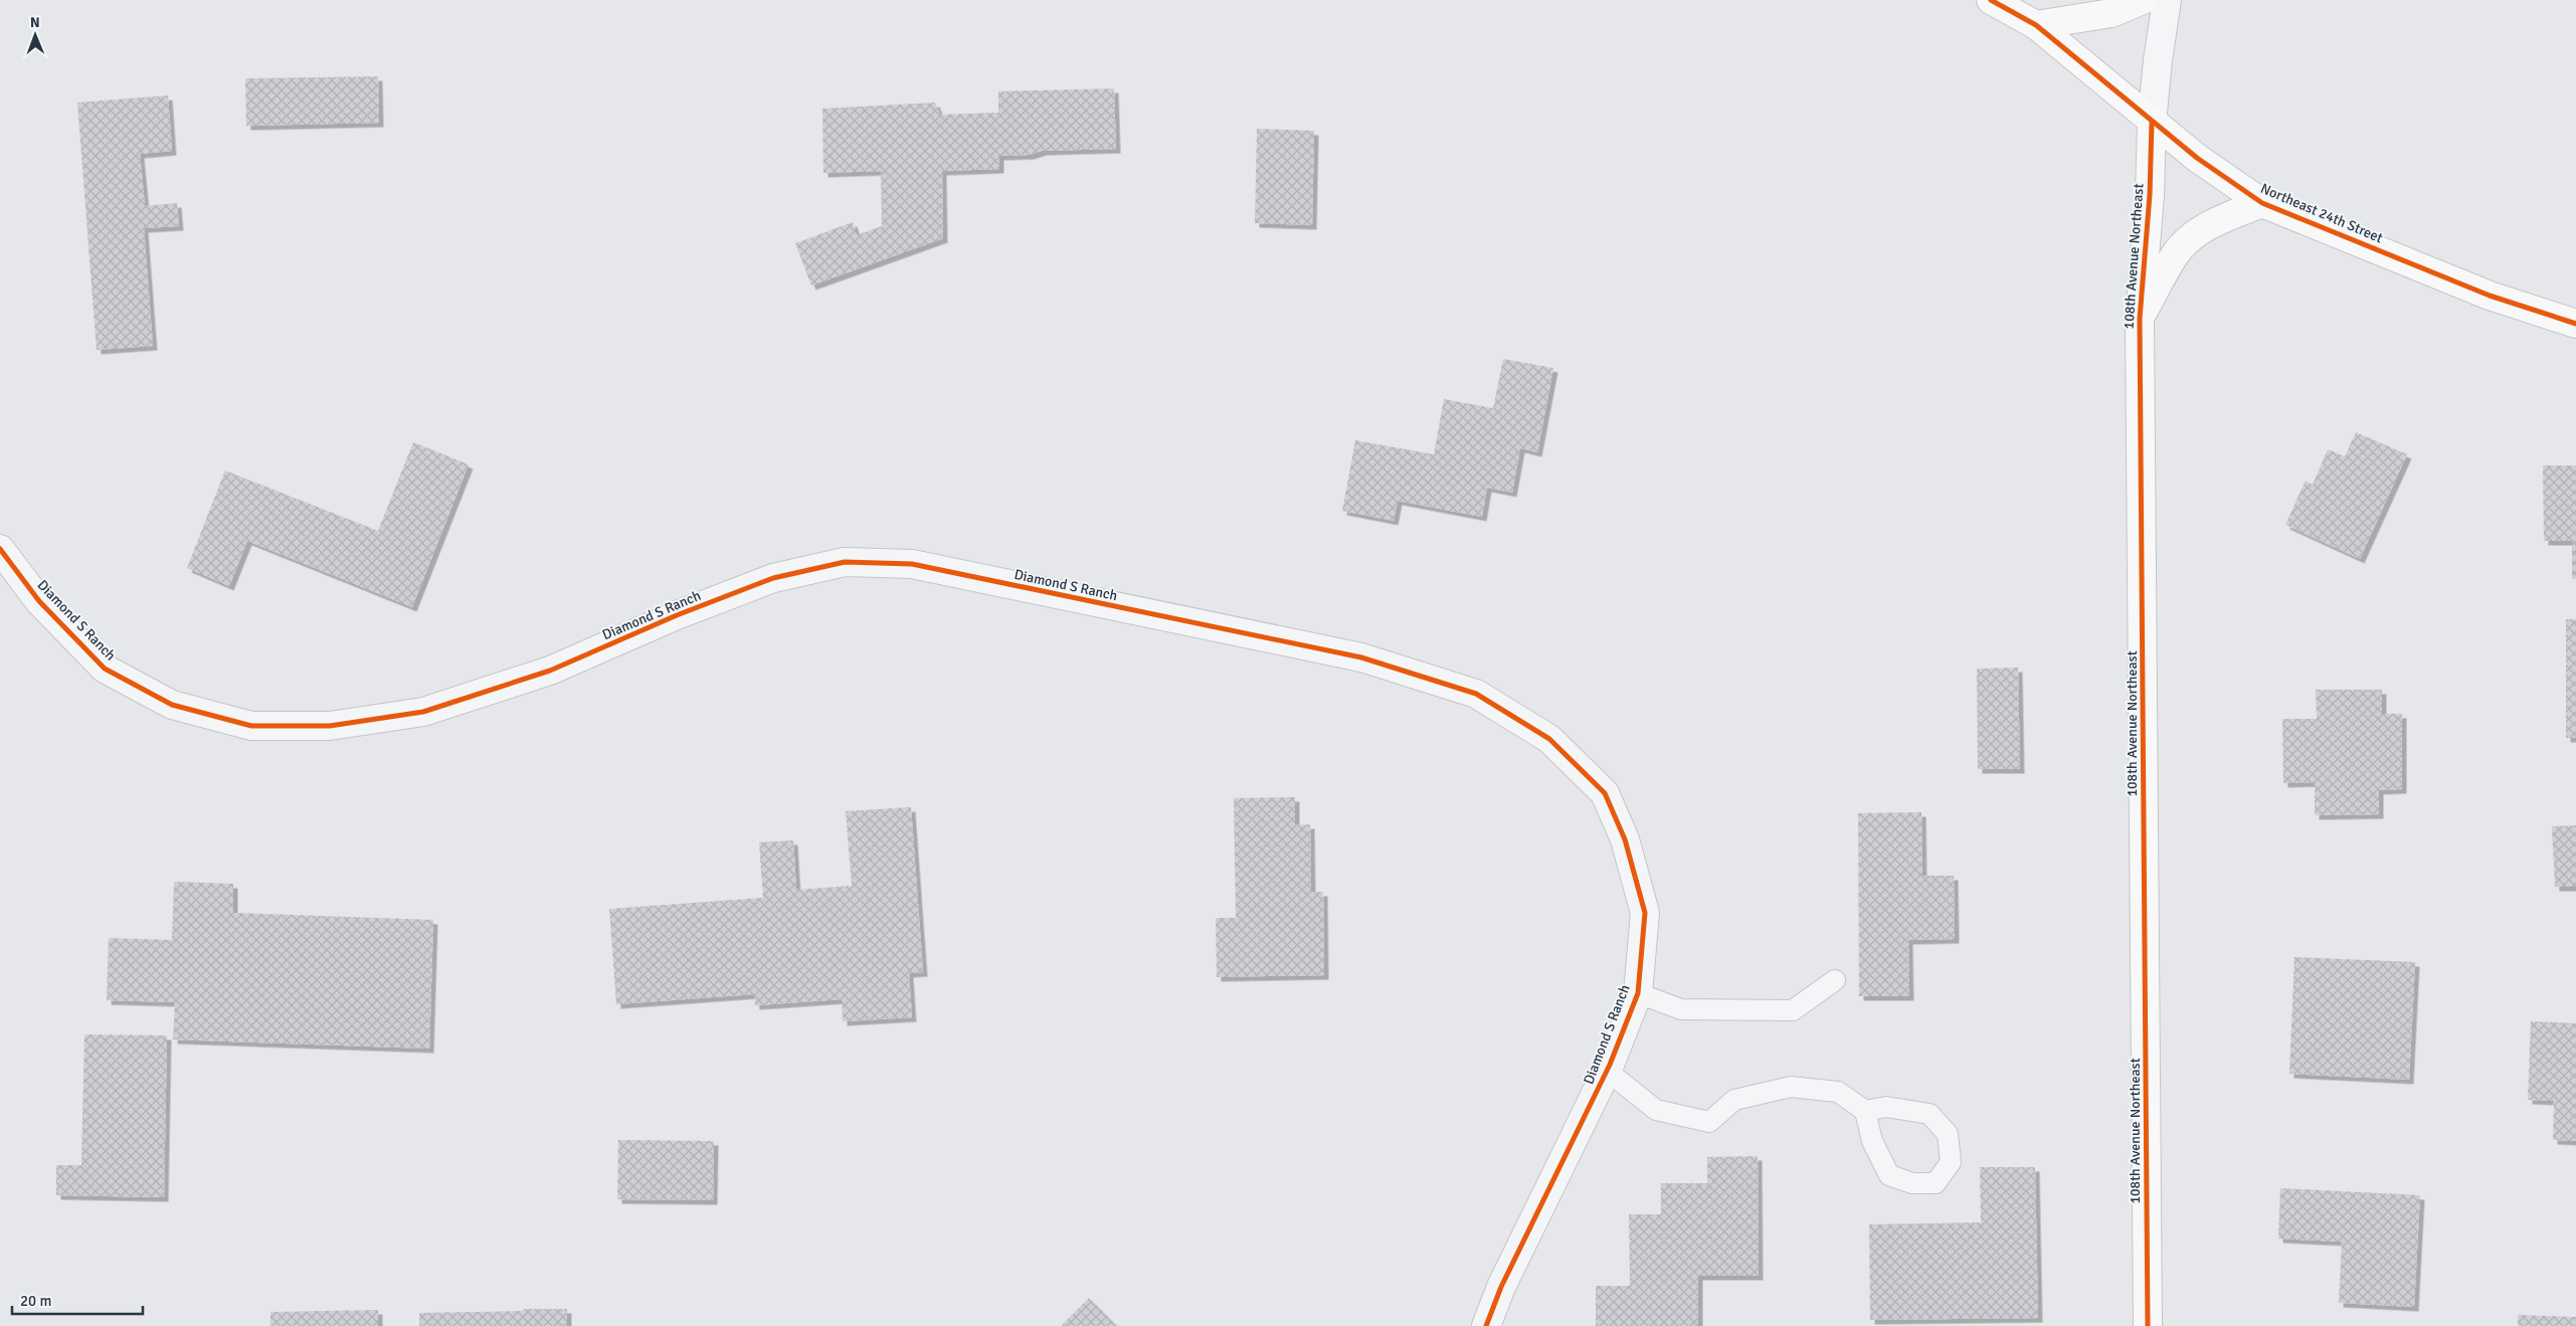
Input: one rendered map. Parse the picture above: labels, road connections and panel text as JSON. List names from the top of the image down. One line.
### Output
{"streets":{"main road":["Northeast 24th Street","108th Avenue Northeast"],"street":["Diamond S Ranch"]},"crossings":[["Northeast 24th Street","108th Avenue Northeast"]],"scale_bar":"20 m","north":"top"}
